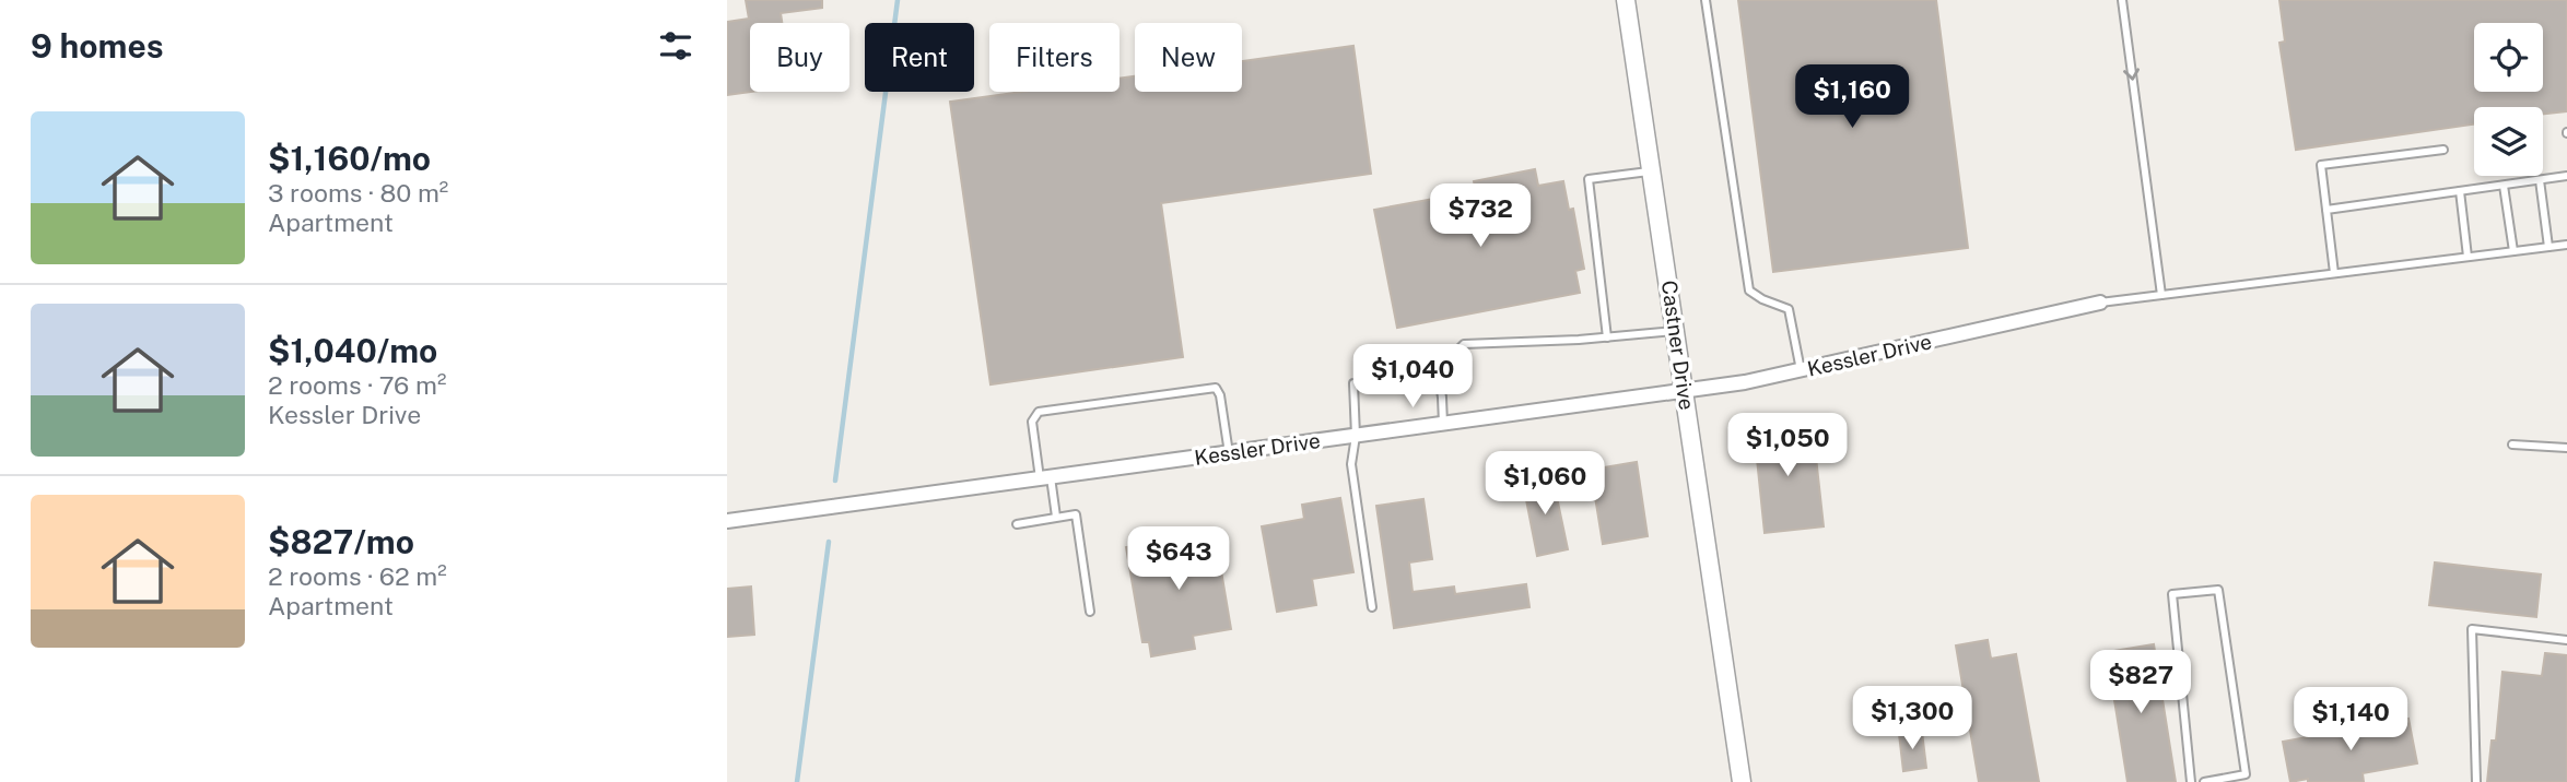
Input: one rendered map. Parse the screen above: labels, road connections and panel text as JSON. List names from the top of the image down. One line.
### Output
{"streets":{"street":["Castner Drive","Kessler Drive"]},"crossings":[["Castner Drive","Kessler Drive"]],"page":{"heading":"9 homes","chip":["Buy","Rent","Filters","New"],"price":["$1,160","$732","$1,040","$1,050","$1,060","$643","$827","$1,300","$1,140"],"list":[{"name":"$1,160/mo","note":"3 rooms · 80 m² · Apartment"},{"name":"$1,040/mo","note":"2 rooms · 76 m² · Kessler Drive"},{"name":"$827/mo","note":"2 rooms · 62 m² · Apartment"}]}}
